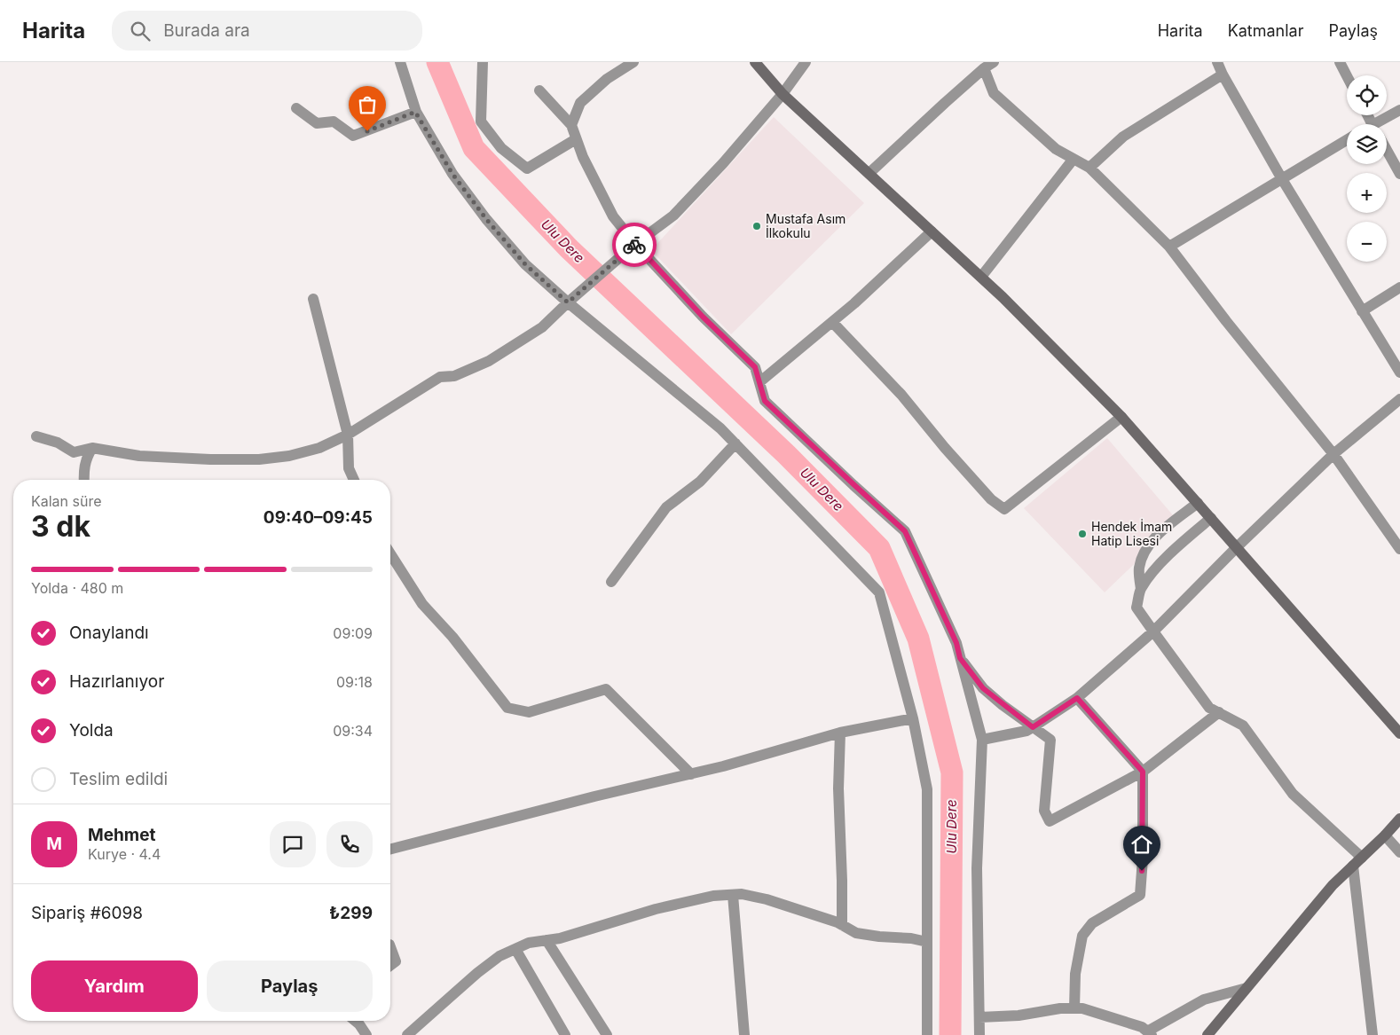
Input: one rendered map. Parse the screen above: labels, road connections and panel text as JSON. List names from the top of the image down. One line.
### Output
{"water":["Ulu Dere"],"places":["Mustafa Asım İlkokulu","Hendek İmam Hatip Lisesi"],"page":{"header":"Harita","search":"Burada ara","nav":["Harita","Katmanlar","Paylaş"],"map_buttons":["+","−"],"heading":["3 dk","Kalan süre","09:40–09:45"],"panel":["Mehmet","Kurye · 4.4","Sipariş #6098","₺299"],"bar":"Yolda · 480 m","list":[["Onaylandı","09:09"],["Hazırlanıyor","09:18"],["Yolda","09:34"],"Teslim edildi"],"round":"M","buttons":["Yardım","Paylaş"]}}
